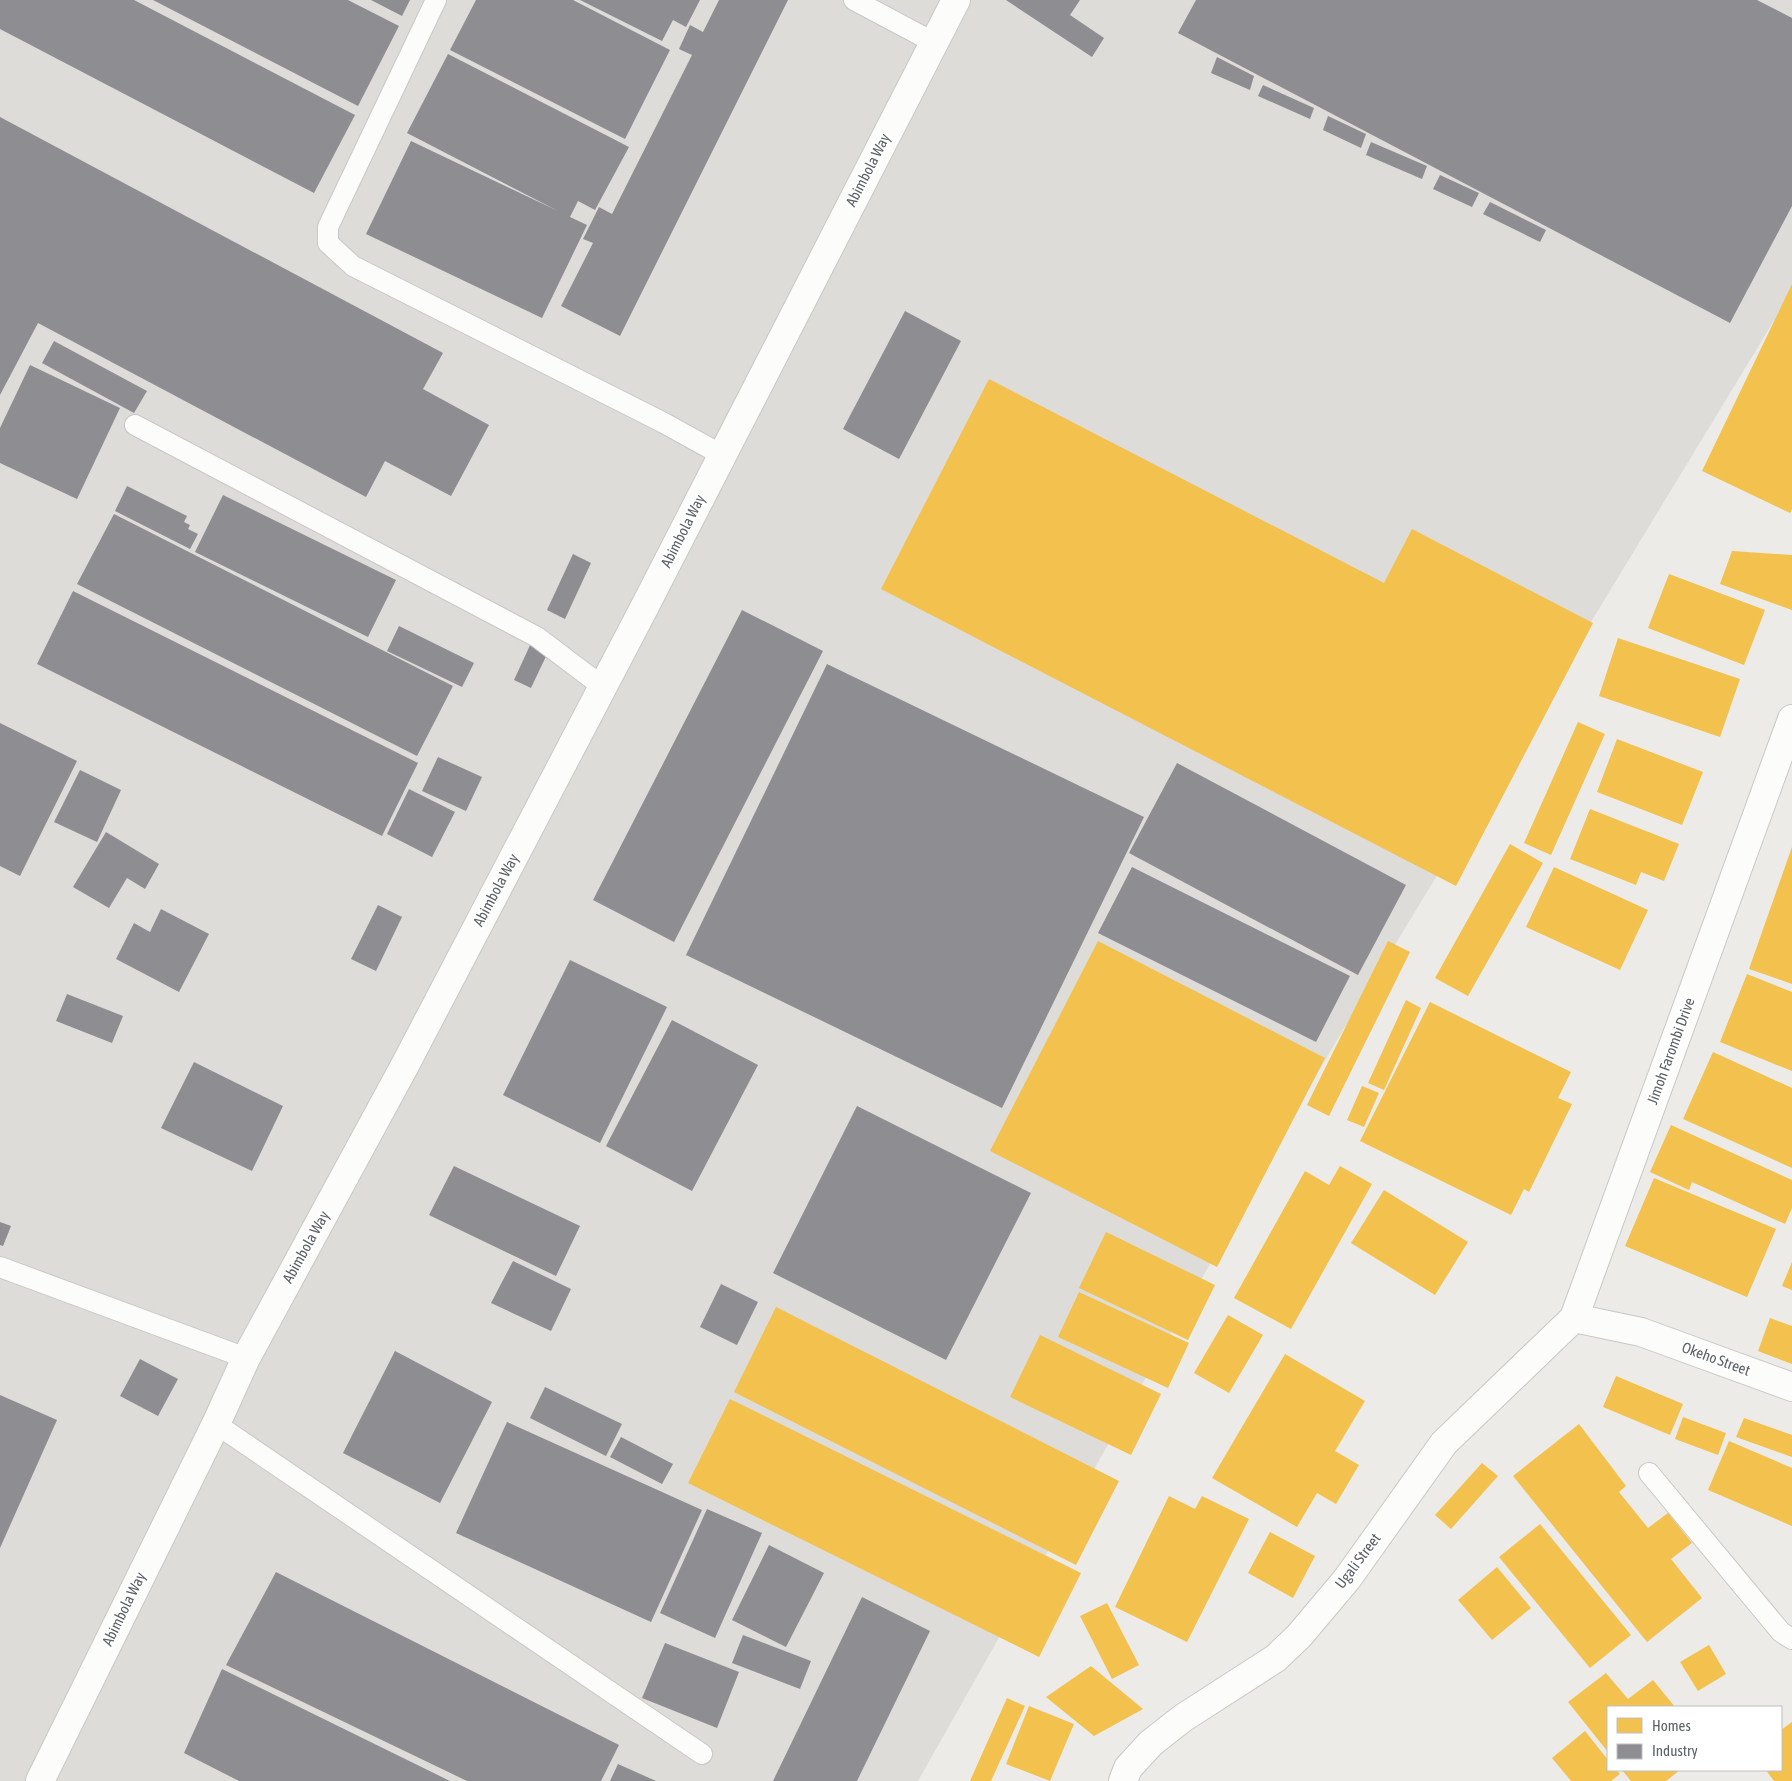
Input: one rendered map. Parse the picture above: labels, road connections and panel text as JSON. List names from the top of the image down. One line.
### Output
{"streets":{"street":["Abimbola Way","Jimoh Farombi Drive","Okeho Street","Ugali Street"]},"crossings":[["Jimoh Farombi Drive","Okeho Street"],["Jimoh Farombi Drive","Ugali Street"],["Okeho Street","Ugali Street"]],"legend":["Homes","Industry"]}
